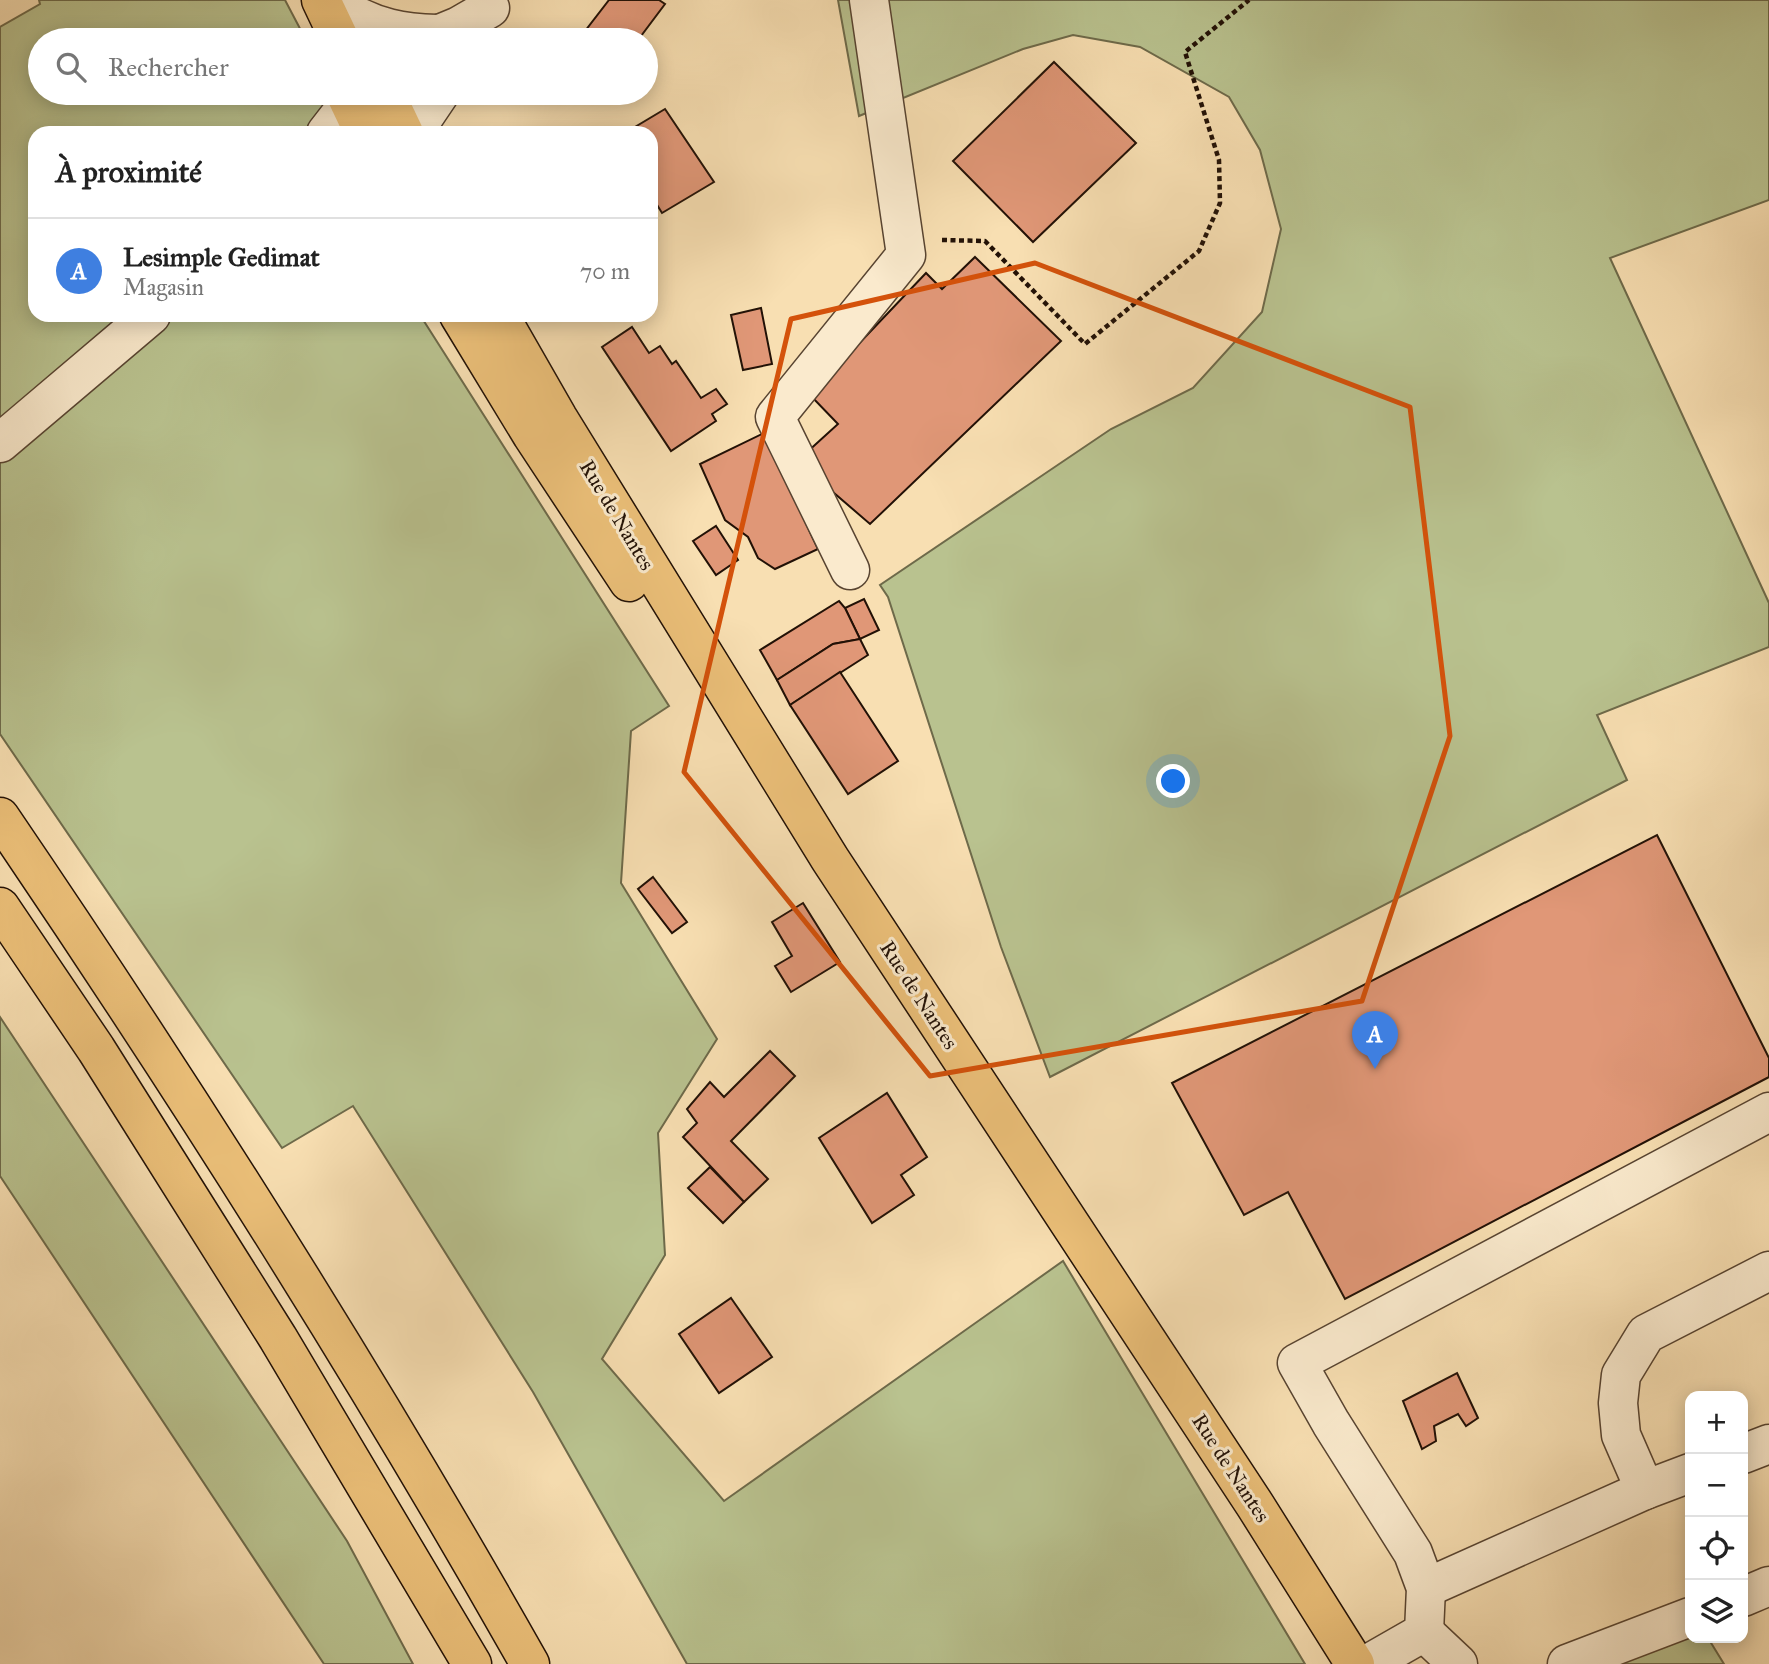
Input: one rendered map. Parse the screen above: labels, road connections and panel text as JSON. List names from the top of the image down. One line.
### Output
{"streets":{"main road":["Rue de Nantes"]},"page":{"search":"Rechercher","heading":"À proximité","list":[{"mark":"A","name":"Lesimple Gedimat","note":"Magasin","value":"70 m"}],"pins":"A","map_buttons":["+","−"]}}
